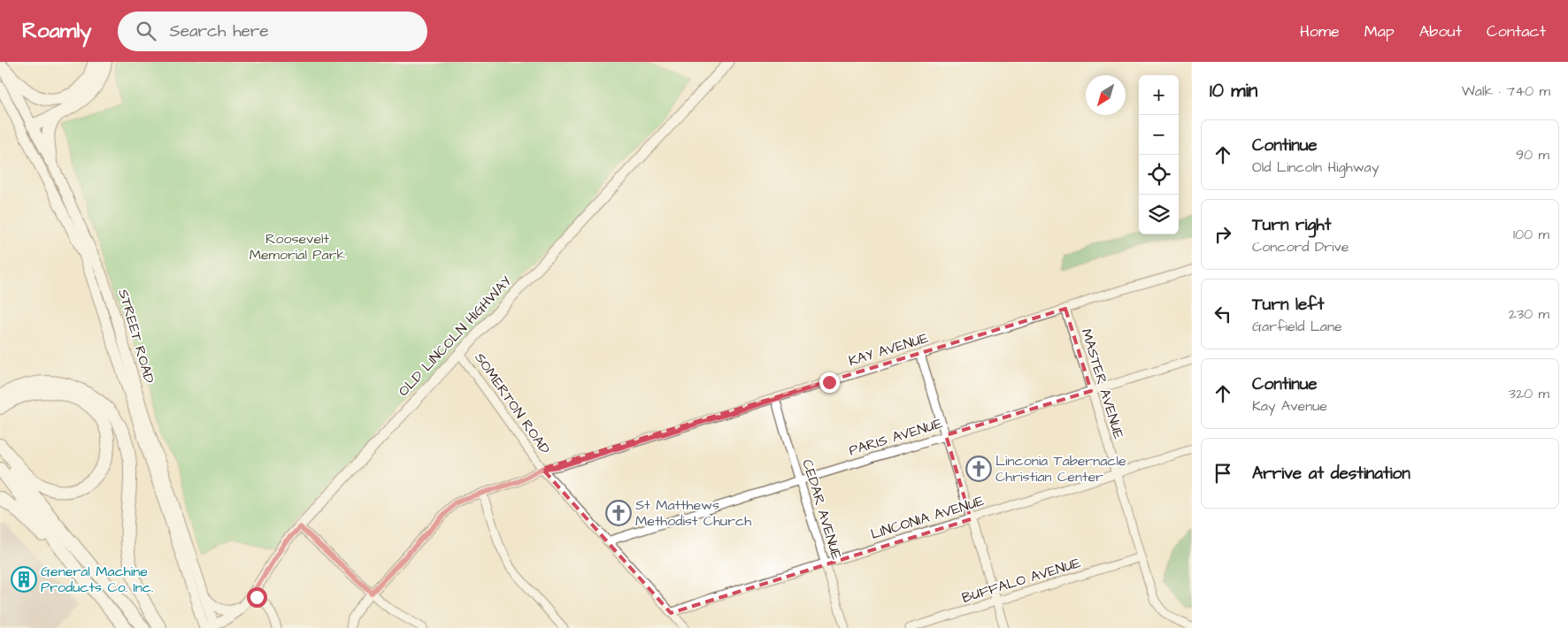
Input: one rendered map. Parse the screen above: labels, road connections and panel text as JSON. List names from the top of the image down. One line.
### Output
{"streets":{"main road":["STREET ROAD","OLD LINCOLN HIGHWAY"],"street":["KAY AVENUE","MASTER AVENUE","SOMERTON ROAD","PARIS AVENUE","CEDAR AVENUE","LINCONIA AVENUE","BUFFALO AVENUE"]},"crossings":[["STREET ROAD","OLD LINCOLN HIGHWAY"],["OLD LINCOLN HIGHWAY","SOMERTON ROAD"],["KAY AVENUE","MASTER AVENUE"],["KAY AVENUE","SOMERTON ROAD"],["KAY AVENUE","CEDAR AVENUE"],["MASTER AVENUE","PARIS AVENUE"],["MASTER AVENUE","LINCONIA AVENUE"],["MASTER AVENUE","BUFFALO AVENUE"],["SOMERTON ROAD","PARIS AVENUE"],["SOMERTON ROAD","LINCONIA AVENUE"],["PARIS AVENUE","CEDAR AVENUE"],["CEDAR AVENUE","LINCONIA AVENUE"]],"parks":["Roosevelt Memorial Park"],"places":{"church":["Linconia Tabernacle Christian Center","St Matthews Methodist Church"],"building":["General Machine Products Co. Inc."]},"north":"bottom left","page":{"header":"Roamly","search":"Search here","nav":["Home","Map","About","Contact"],"heading":["10 min","Walk · 740 m"],"map_buttons":["+","−"],"list":[["Continue","Old Lincoln Highway","90 m"],["Turn right","Concord Drive","100 m"],["Turn left","Garfield Lane","230 m"],["Continue","Kay Avenue","320 m"],"Arrive at destination"]}}
